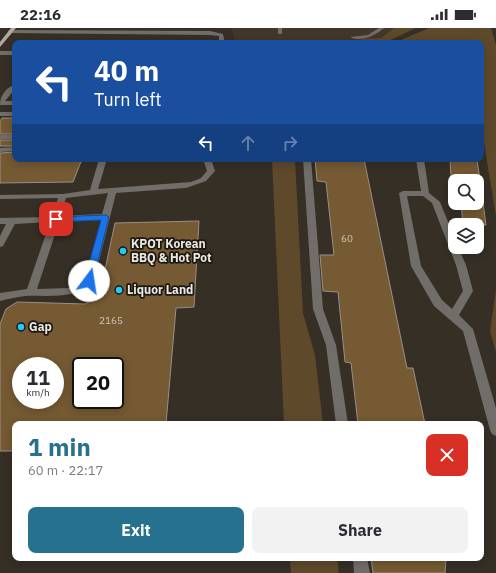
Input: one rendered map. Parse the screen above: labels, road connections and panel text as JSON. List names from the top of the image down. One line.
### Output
{"places":["KPOT Korean BBQ & Hot Pot","Liquor Land","Gap"],"house_numbers":["60","2165"],"page":{"status":"22:16","turn":["40 m","Turn left"],"speed":"11 km/h","limit":"20","heading":["1 min","60 m · 22:17"],"buttons":["Exit","Share"]}}
